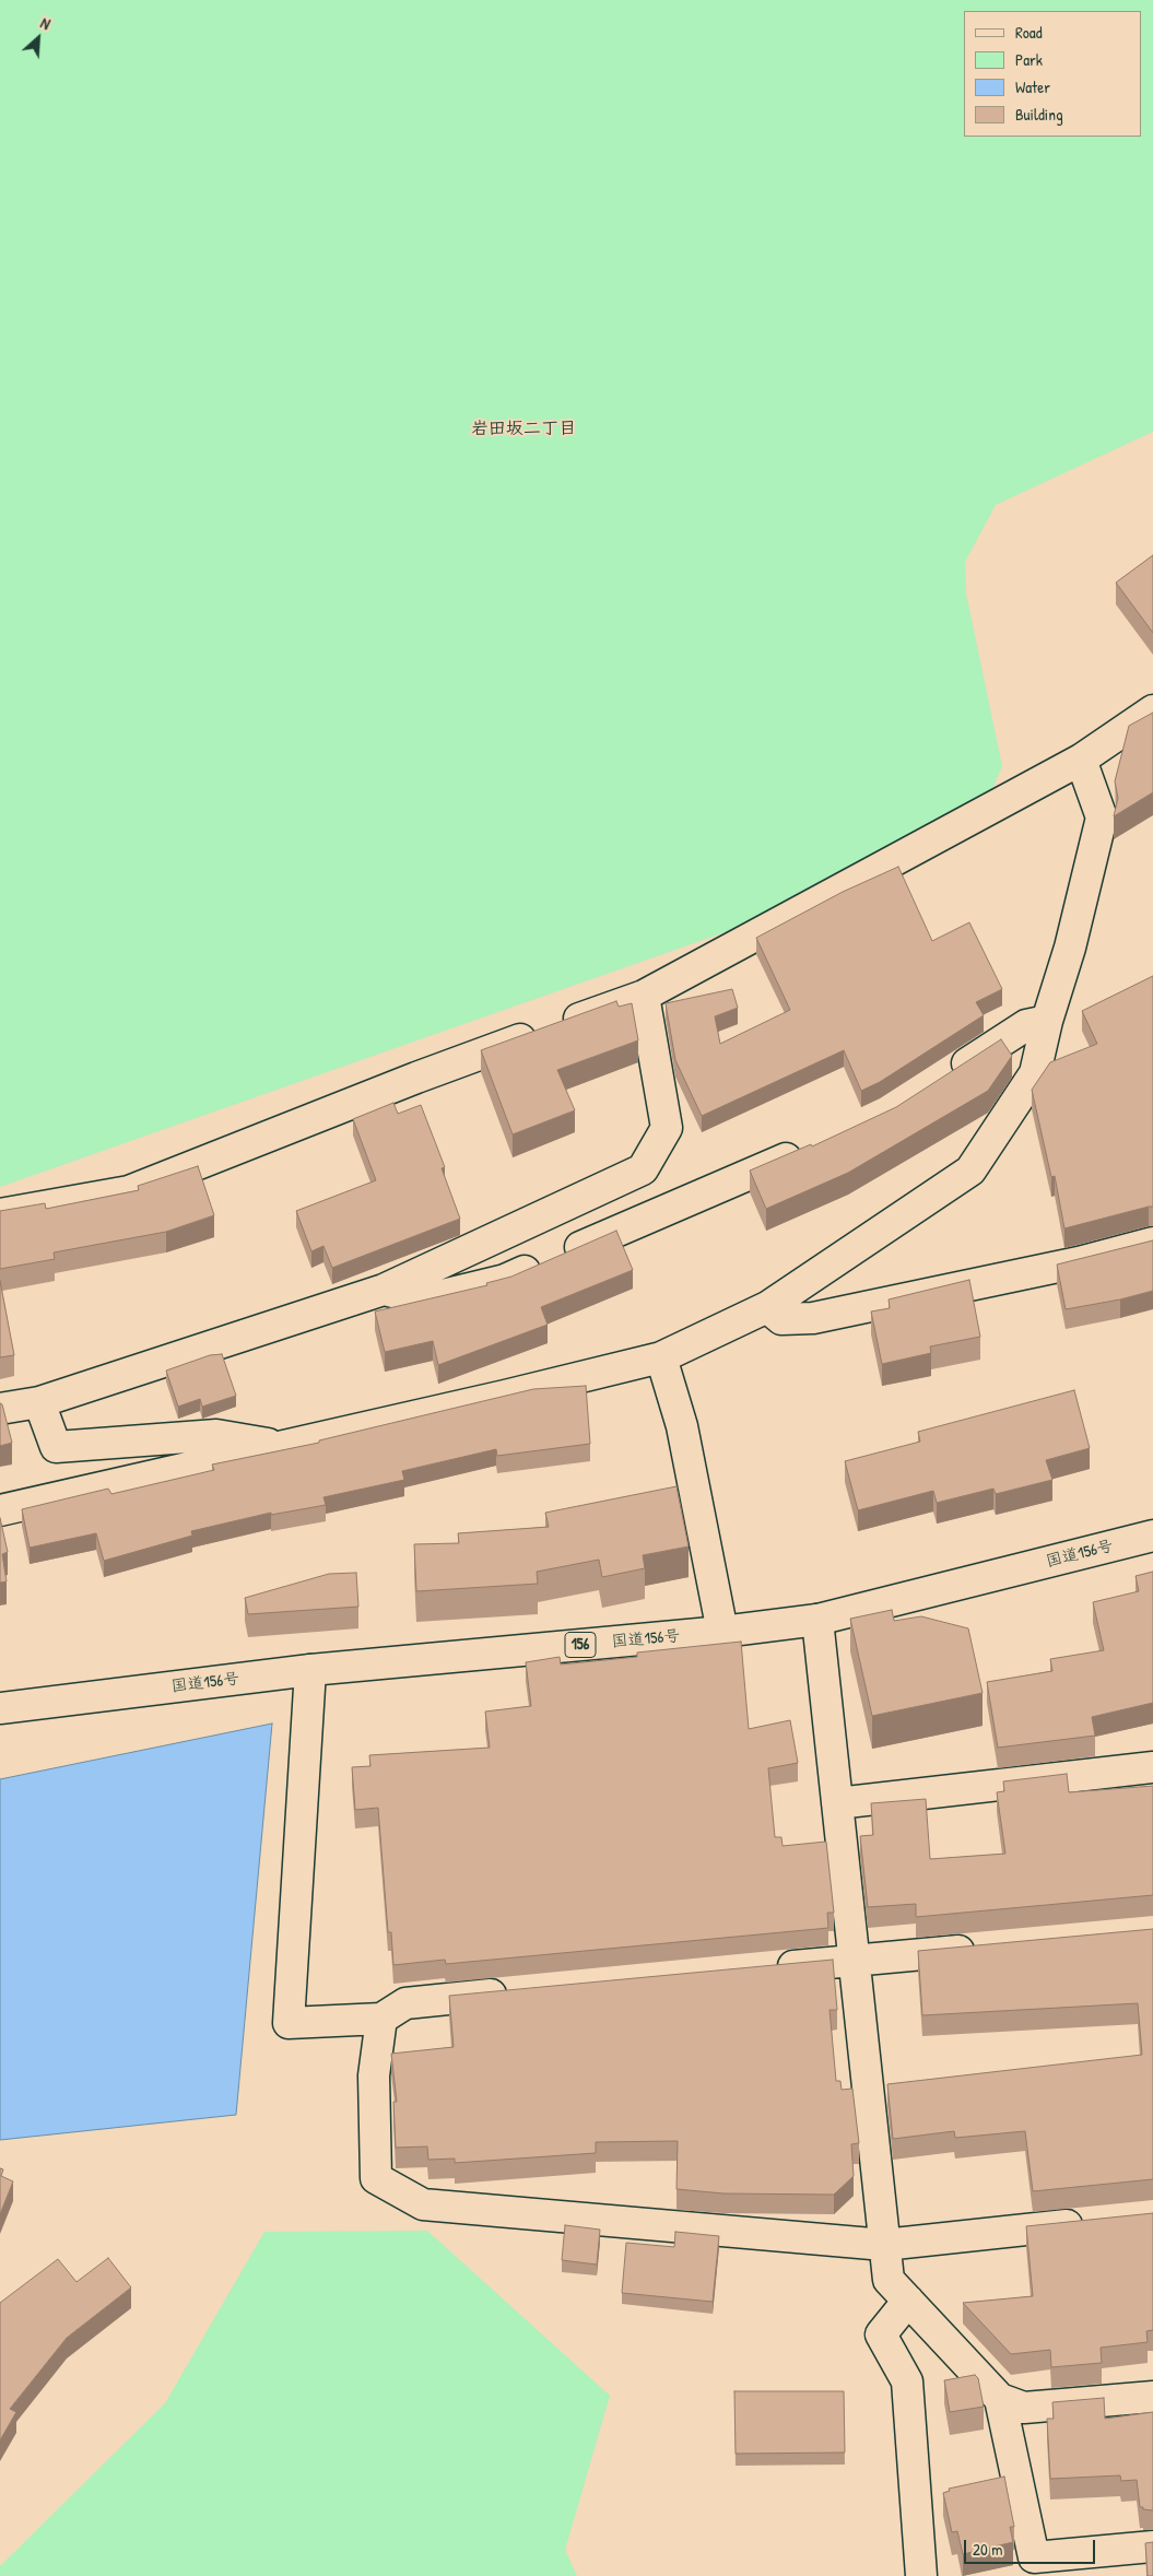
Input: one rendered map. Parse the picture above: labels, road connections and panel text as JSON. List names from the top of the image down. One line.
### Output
{"streets":{"main road":["国道156号","156"]},"districts":["岩田坂二丁目"],"legend":["Road","Park","Water","Building"],"scale_bar":"20 m","north":"top right"}
